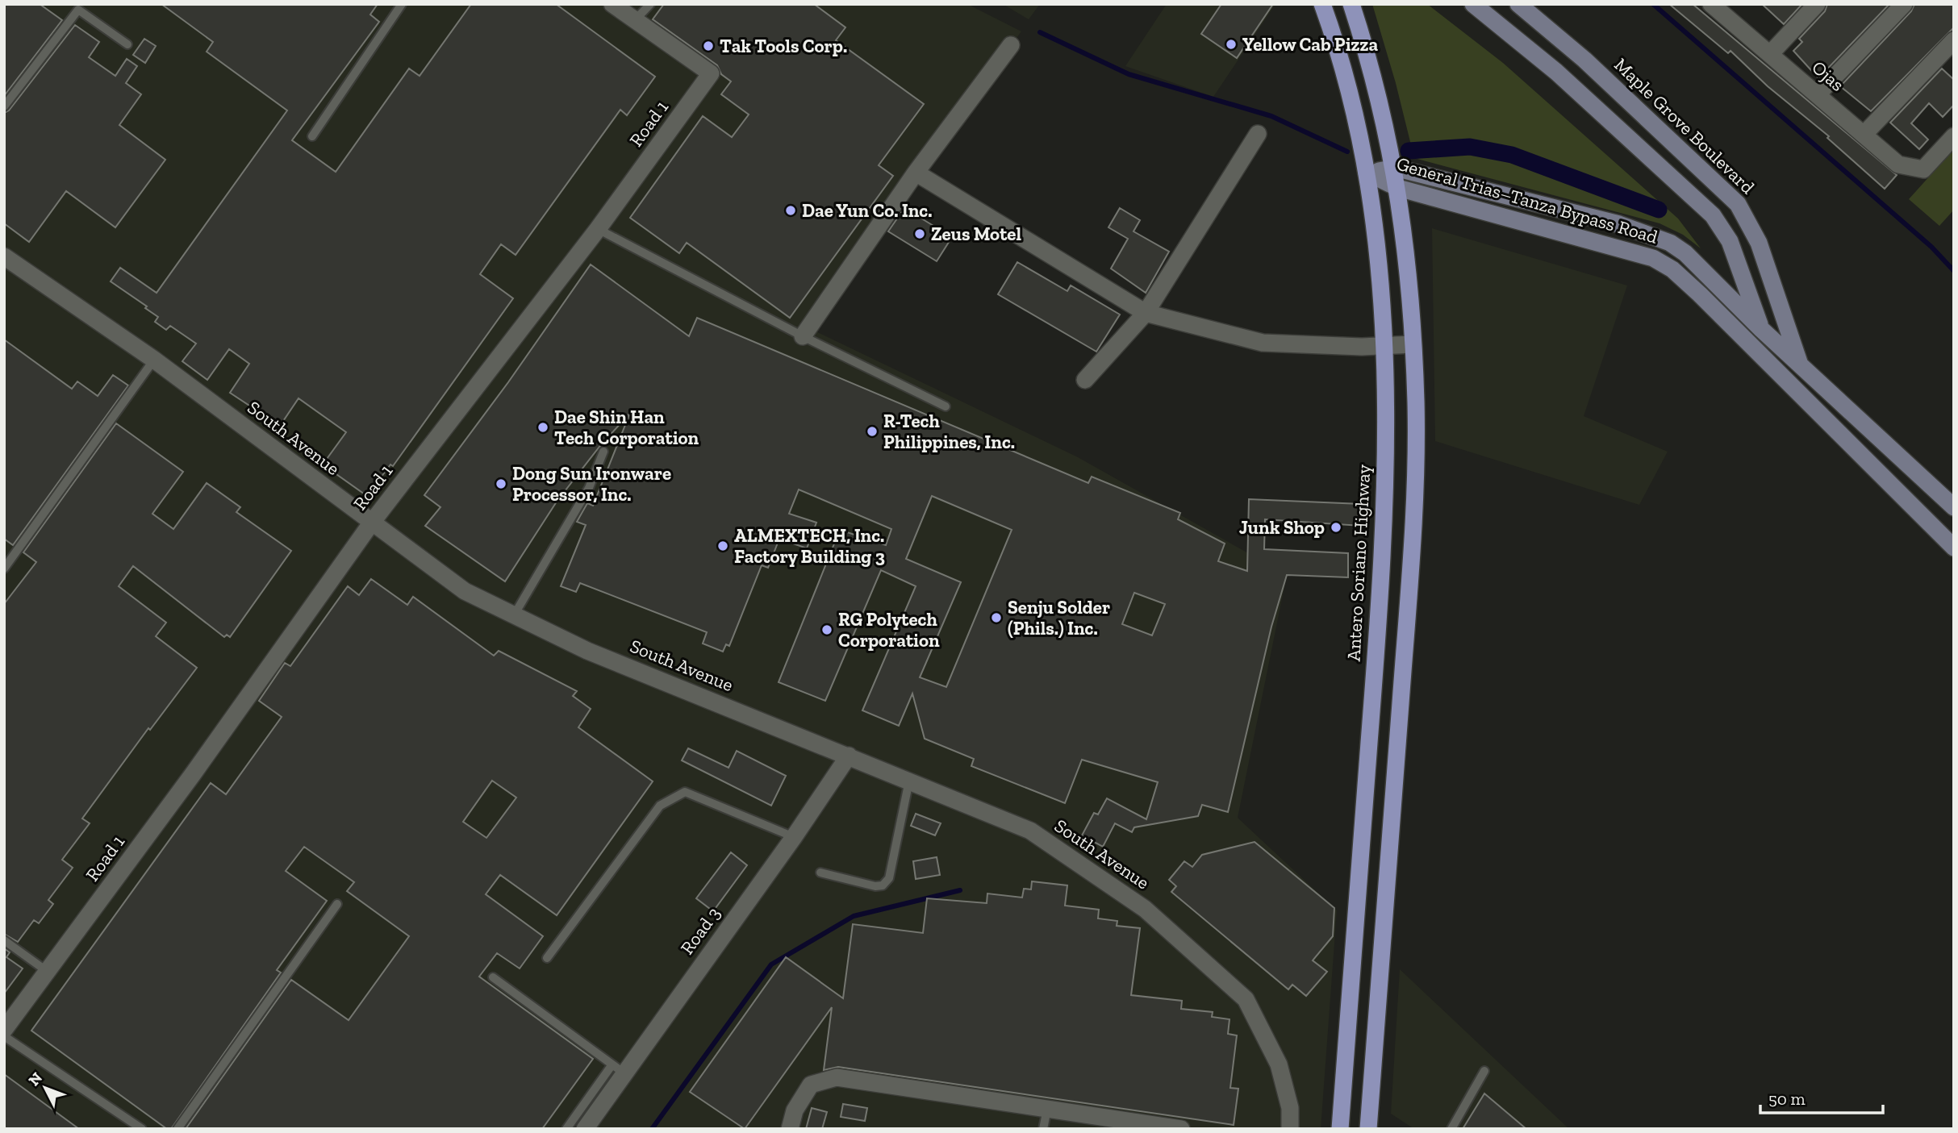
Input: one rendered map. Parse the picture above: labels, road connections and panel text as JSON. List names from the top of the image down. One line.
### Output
{"streets":{"main road":["Maple Grove Boulevard","General Trias–Tanza Bypass Road","Antero Soriano Highway"],"street":["Ojas","Road 1","South Avenue","Road 3"]},"crossings":[["Road 1","South Avenue"],["Maple Grove Boulevard","General Trias–Tanza Bypass Road"],["General Trias–Tanza Bypass Road","Antero Soriano Highway"],["South Avenue","Road 3"]],"places":["Yellow Cab Pizza","Tak Tools Corp.","Dae Yun Co. Inc.","Zeus Motel","Dae Shin Han Tech Corporation","R-Tech Philippines, Inc.","Dong Sun Ironware Processor, Inc.","Junk Shop","ALMEXTECH, Inc. Factory Building 3","Senju Solder (Phils.) Inc.","RG Polytech Corporation"],"scale_bar":"50 m","north":"top left"}
